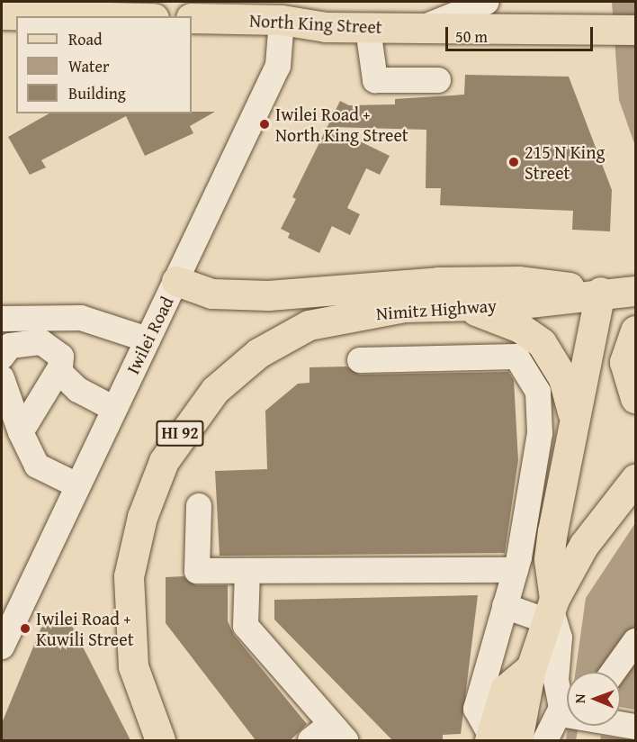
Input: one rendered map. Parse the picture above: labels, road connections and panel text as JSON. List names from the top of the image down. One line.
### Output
{"streets":{"main road":["North King Street","Nimitz Highway","HI 92"],"street":["Iwilei Road"]},"crossings":[["North King Street","Iwilei Road"]],"places":["Iwilei Road + North King Street","215 N King Street","Iwilei Road + Kuwili Street"],"legend":["Road","Water","Building"],"scale_bar":"50 m","north":"left"}
